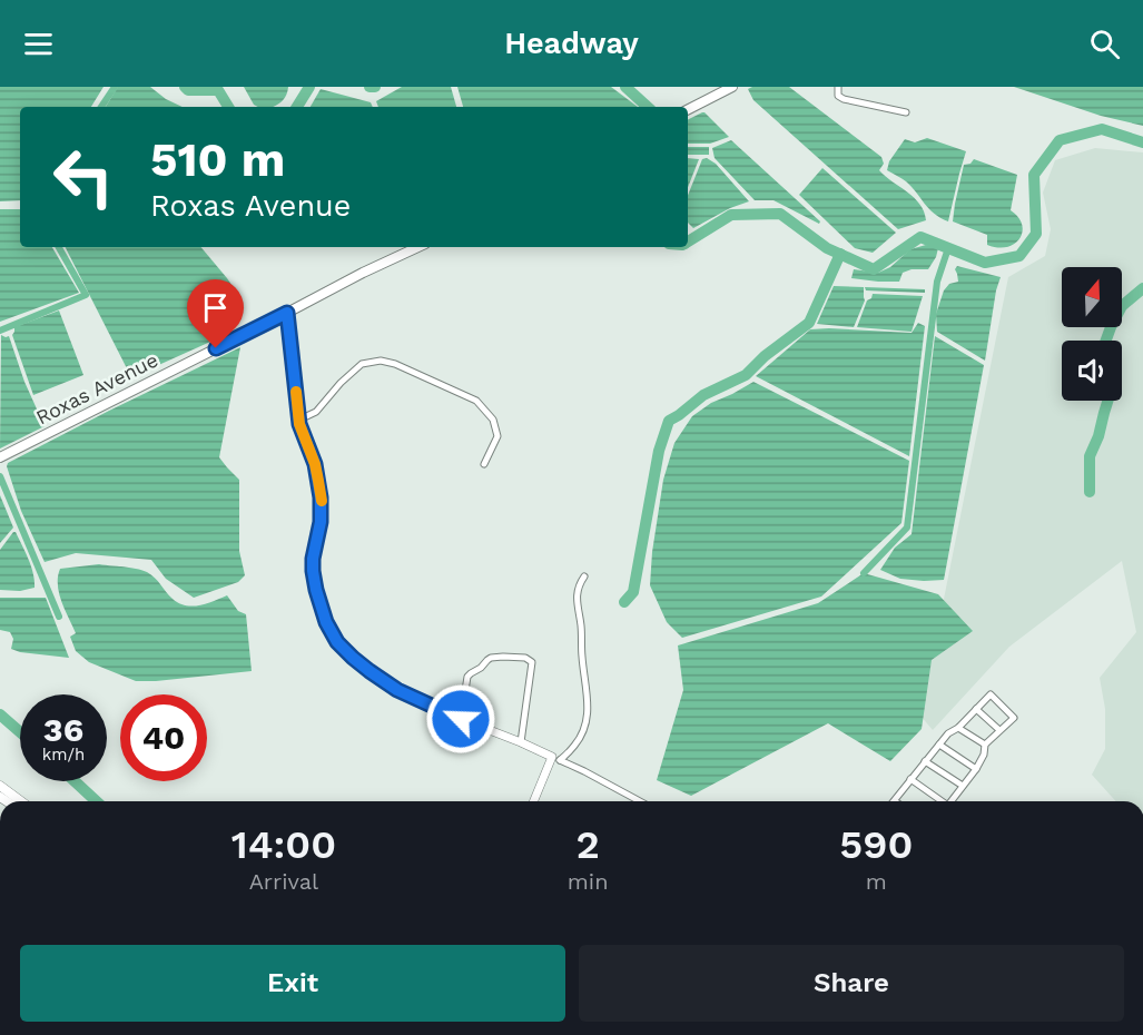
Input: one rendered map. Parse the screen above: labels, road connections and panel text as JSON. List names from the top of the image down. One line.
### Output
{"streets":{"main road":["Roxas Avenue"]},"north":"top","page":{"header":"Headway","turn":["510 m","Roxas Avenue"],"speed":"36 km/h","limit":"40","eta":["14:00","Arrival","2","min","590","m"],"buttons":["Exit","Share"]}}
